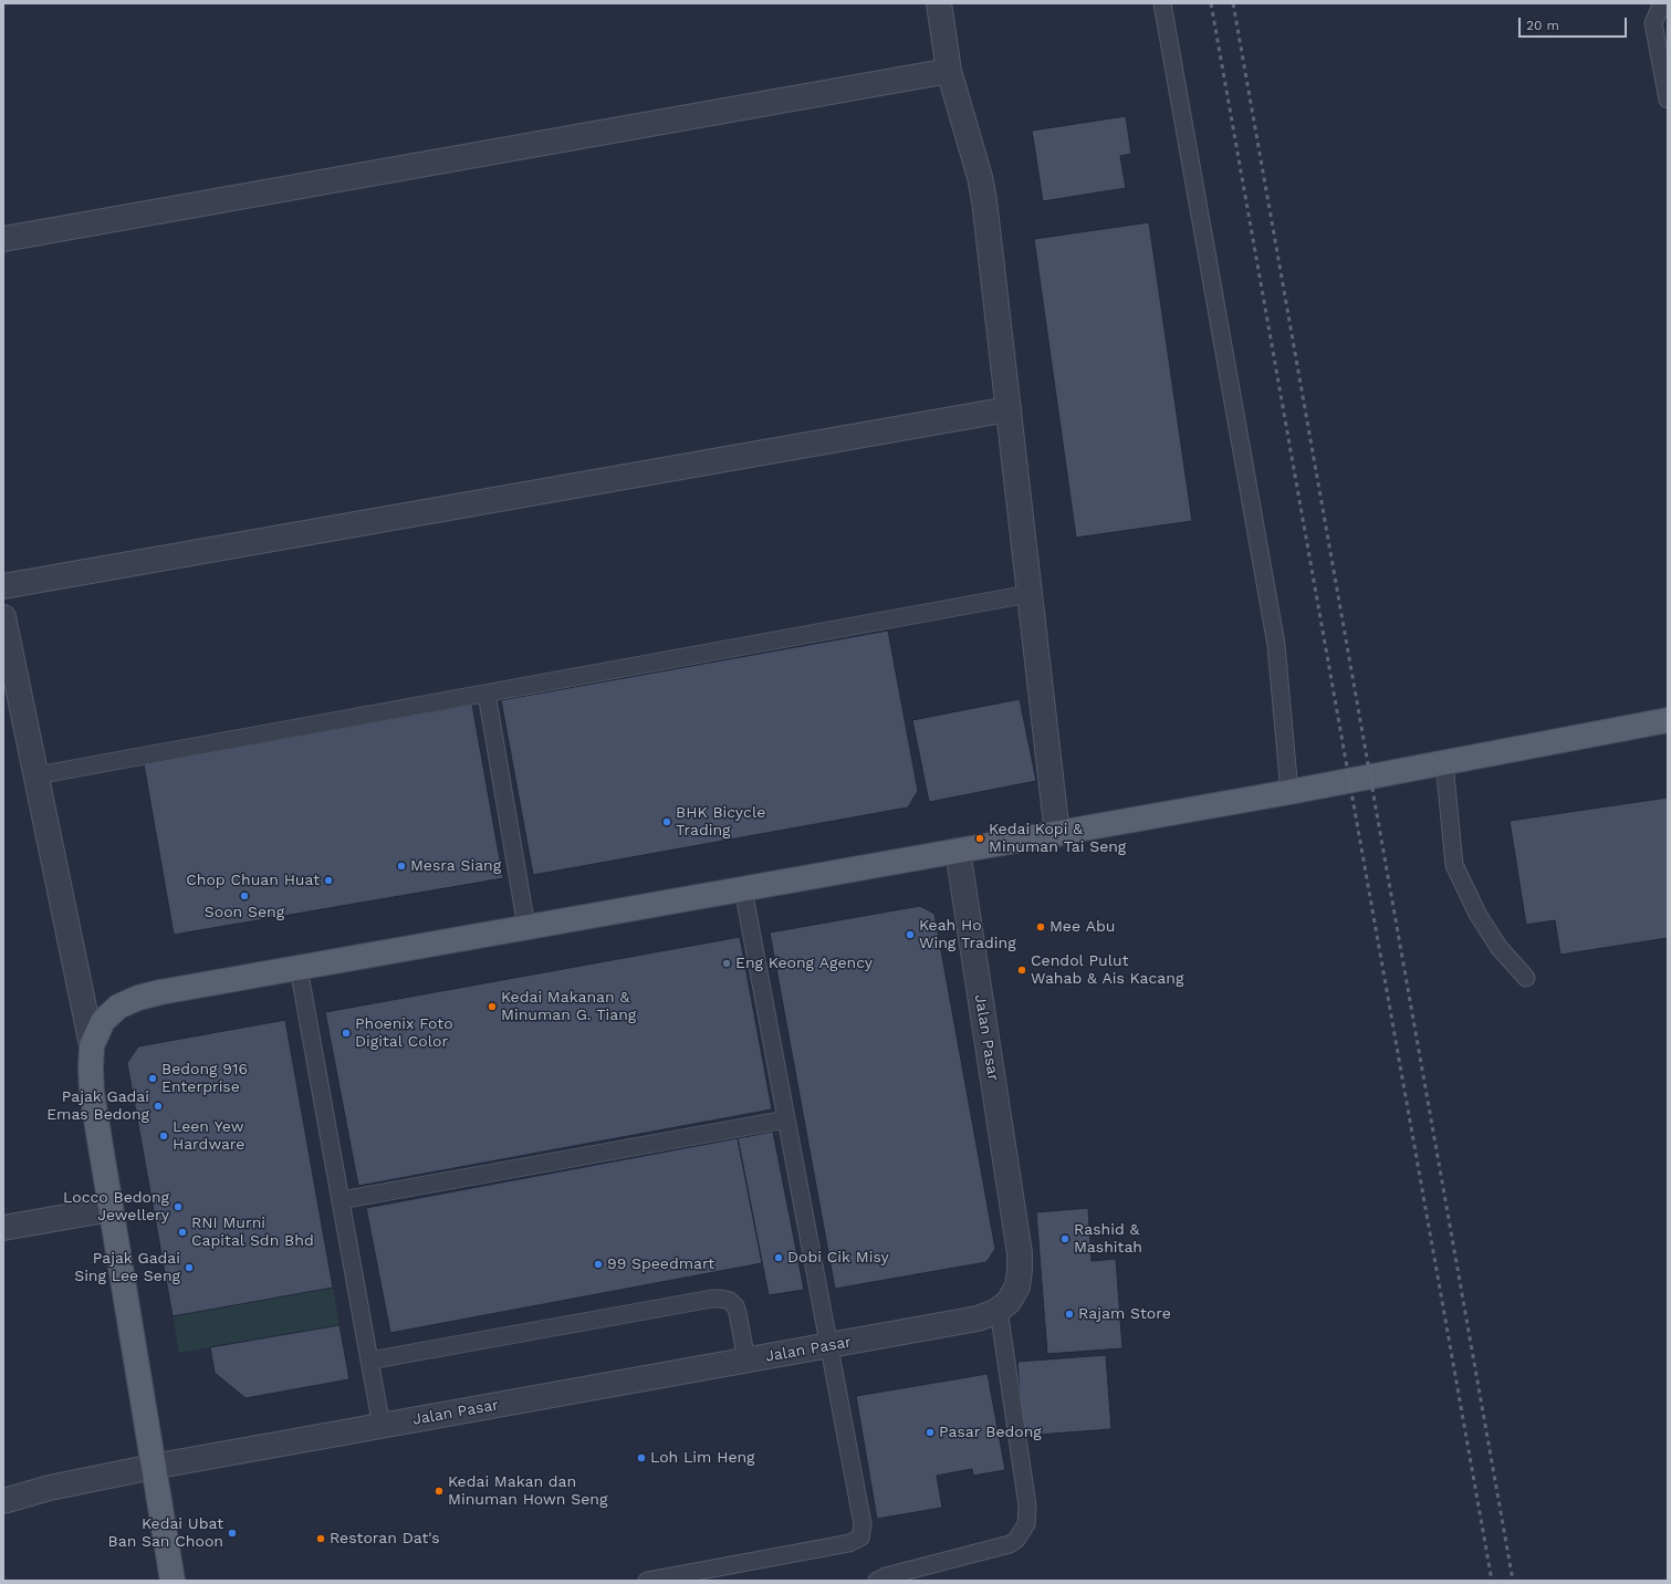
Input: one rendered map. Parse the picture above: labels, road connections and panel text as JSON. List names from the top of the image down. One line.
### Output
{"streets":{"street":["Jalan Pasar"]},"places":["BHK Bicycle Trading","Kedai Kopi & Minuman Tai Seng","Mesra Siang","Chop Chuan Huat","Soon Seng","Mee Abu","Keah Ho Wing Trading","Eng Keong Agency","Cendol Pulut Wahab & Ais Kacang","Kedai Makanan & Minuman G. Tiang","Phoenix Foto Digital Color","Bedong 916 Enterprise","Pajak Gadai Emas Bedong","Leen Yew Hardware","Locco Bedong Jewellery","RNI Murni Capital Sdn Bhd","Rashid & Mashitah","Dobi Cik Misy","99 Speedmart","Pajak Gadai Sing Lee Seng","Rajam Store","Pasar Bedong","Loh Lim Heng","Kedai Makan dan Minuman Hown Seng","Kedai Ubat Ban San Choon","Restoran Dat's"],"scale_bar":"20 m"}
